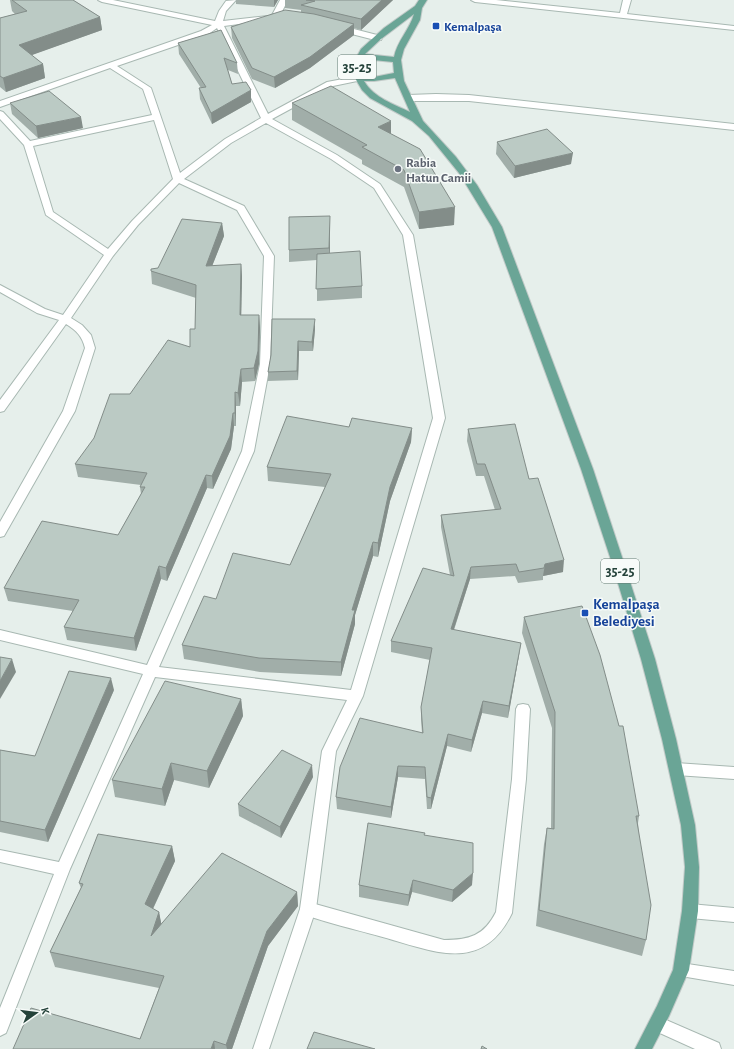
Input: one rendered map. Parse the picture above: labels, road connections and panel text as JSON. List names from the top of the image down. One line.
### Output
{"streets":{"main road":["35-25"]},"places":{"transit":["Kemalpaşa","Kemalpaşa Belediyesi"],"other":["Rabia Hatun Camii"]},"north":"right"}
